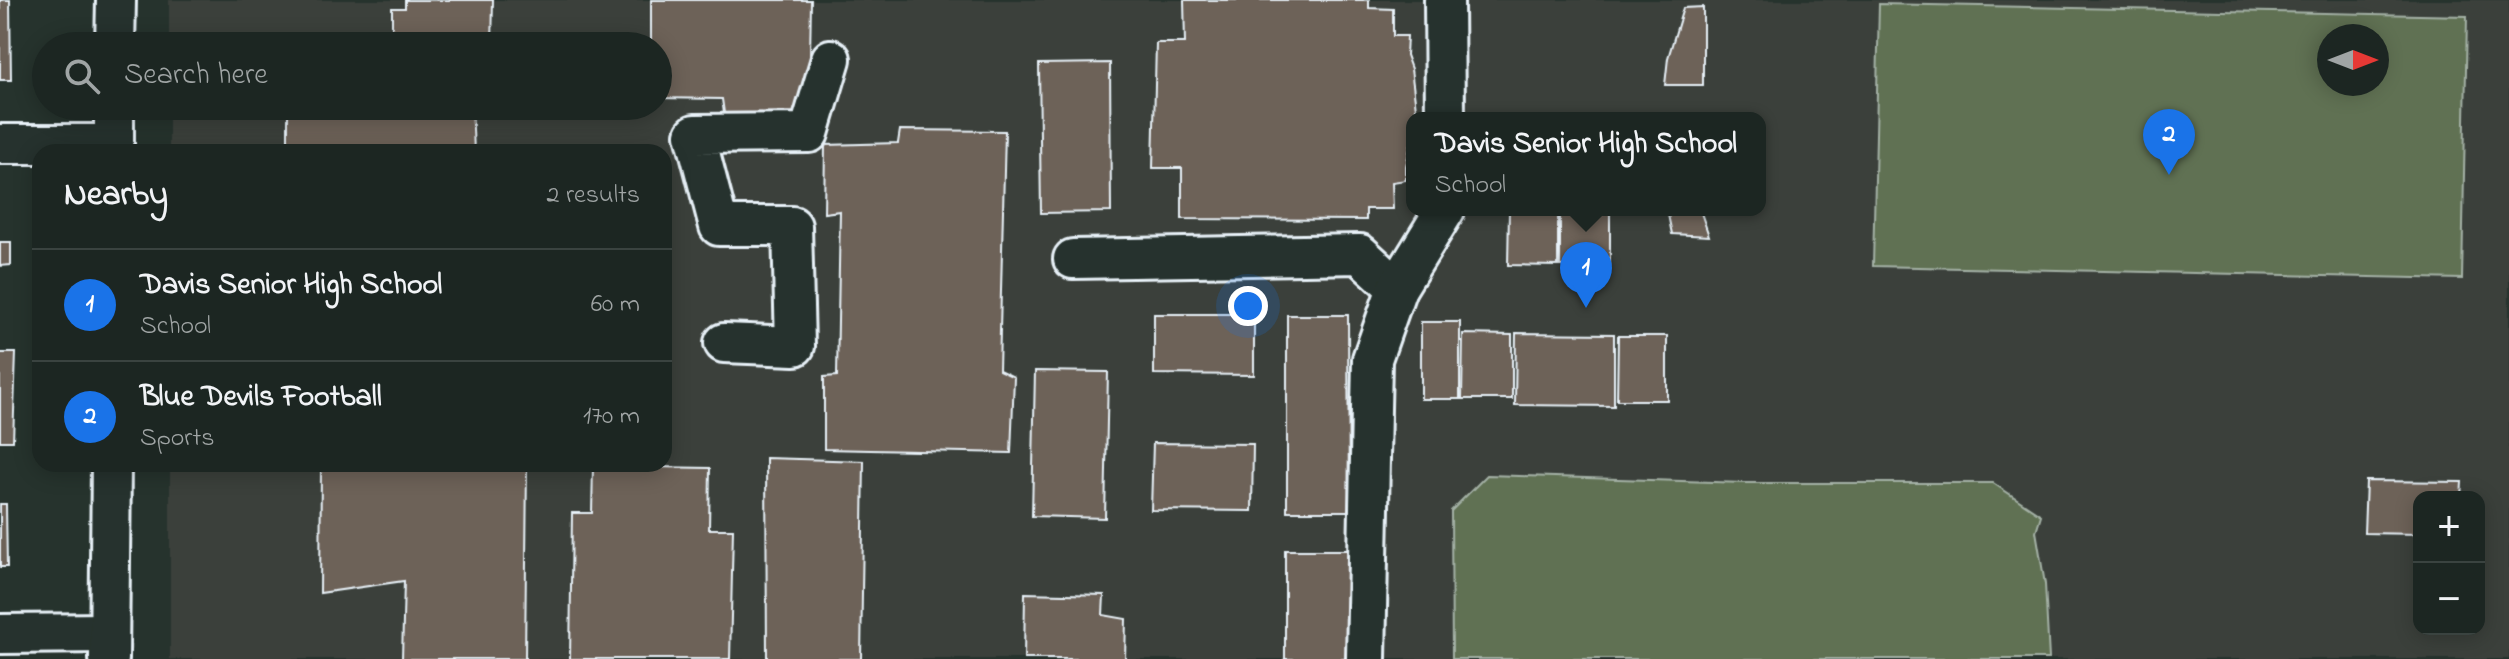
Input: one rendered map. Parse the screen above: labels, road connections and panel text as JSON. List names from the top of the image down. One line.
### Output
{"north":"right","page":{"search":"Search here","pins":["2","1"],"popup":["Davis Senior High School","School"],"heading":["Nearby","2 results"],"list":[{"mark":"1","name":"Davis Senior High School","note":"School","value":"60 m"},{"mark":"2","name":"Blue Devils Football","note":"Sports","value":"170 m"}],"map_buttons":["+","−"]}}
